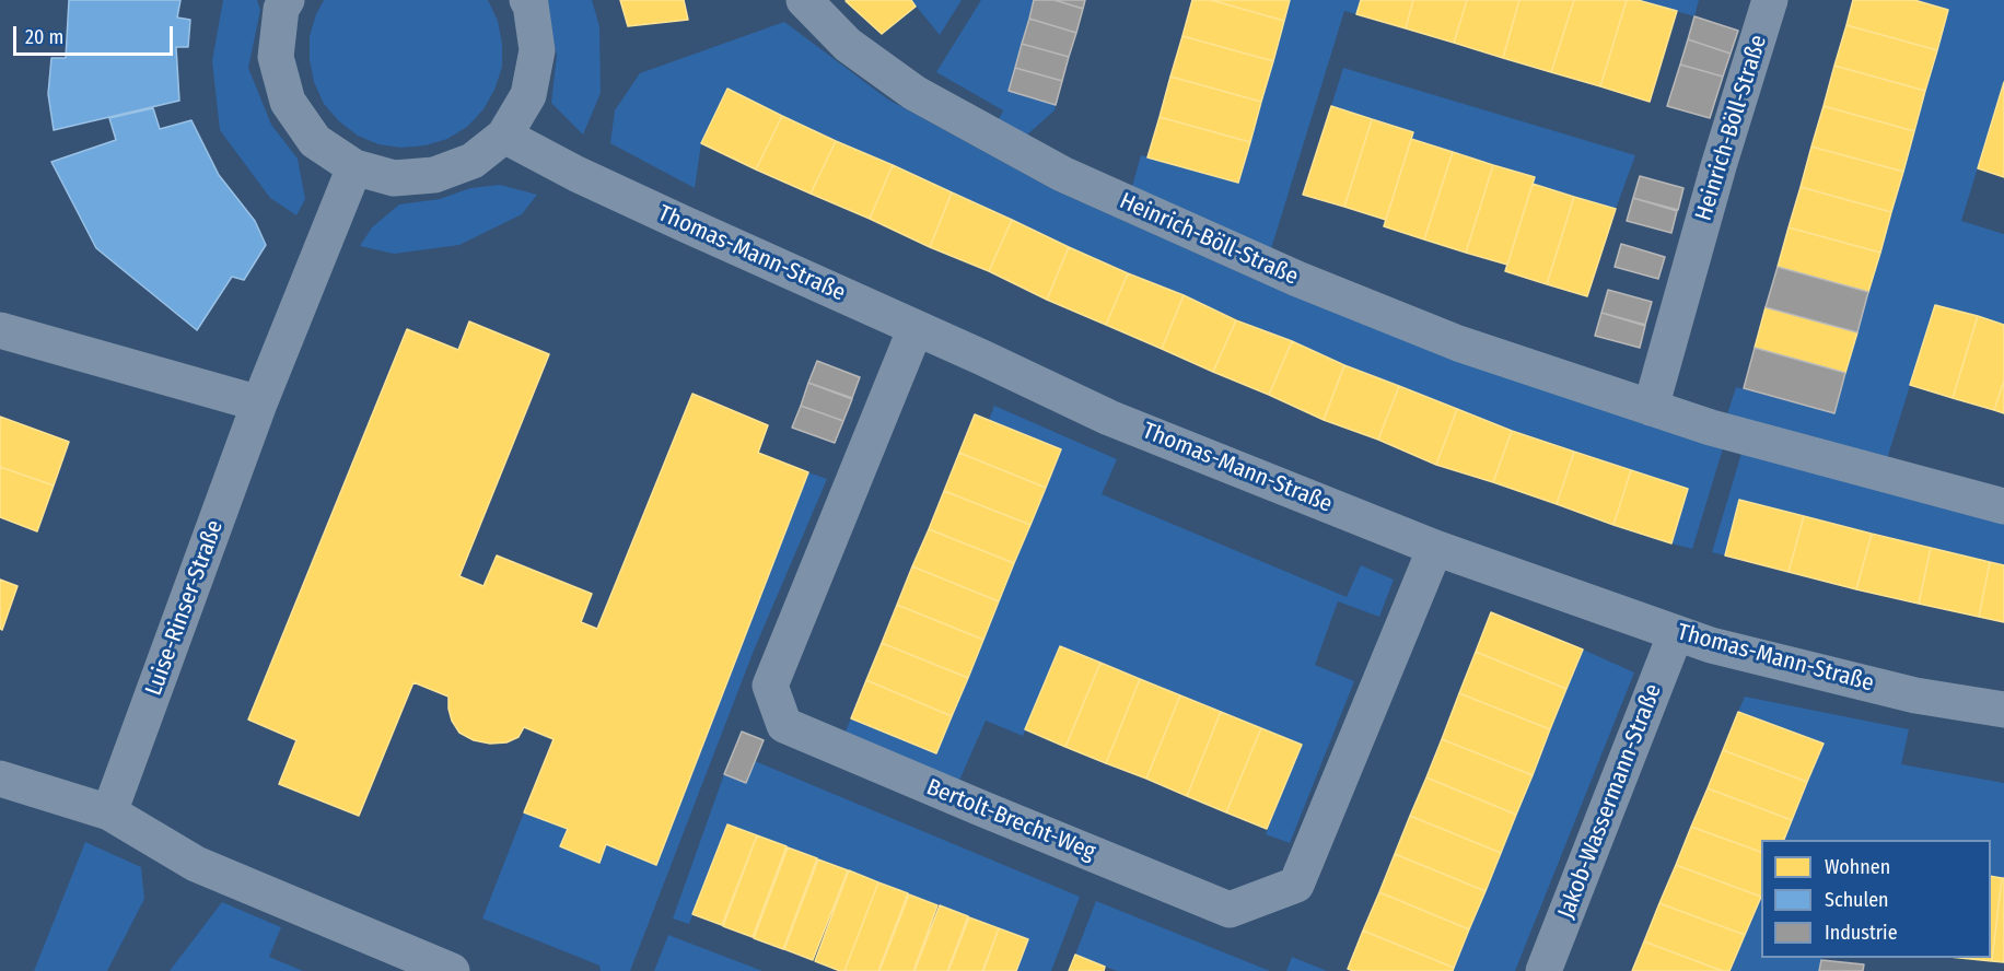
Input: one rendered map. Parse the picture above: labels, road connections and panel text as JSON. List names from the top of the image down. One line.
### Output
{"streets":{"street":["Heinrich-Böll-Straße","Thomas-Mann-Straße","Luise-Rinser-Straße","Jakob-Wassermann-Straße","Bertolt-Brecht-Weg"]},"crossings":[["Thomas-Mann-Straße","Jakob-Wassermann-Straße"],["Thomas-Mann-Straße","Bertolt-Brecht-Weg"]],"legend":["Wohnen","Schulen","Industrie"],"scale_bar":"20 m"}
